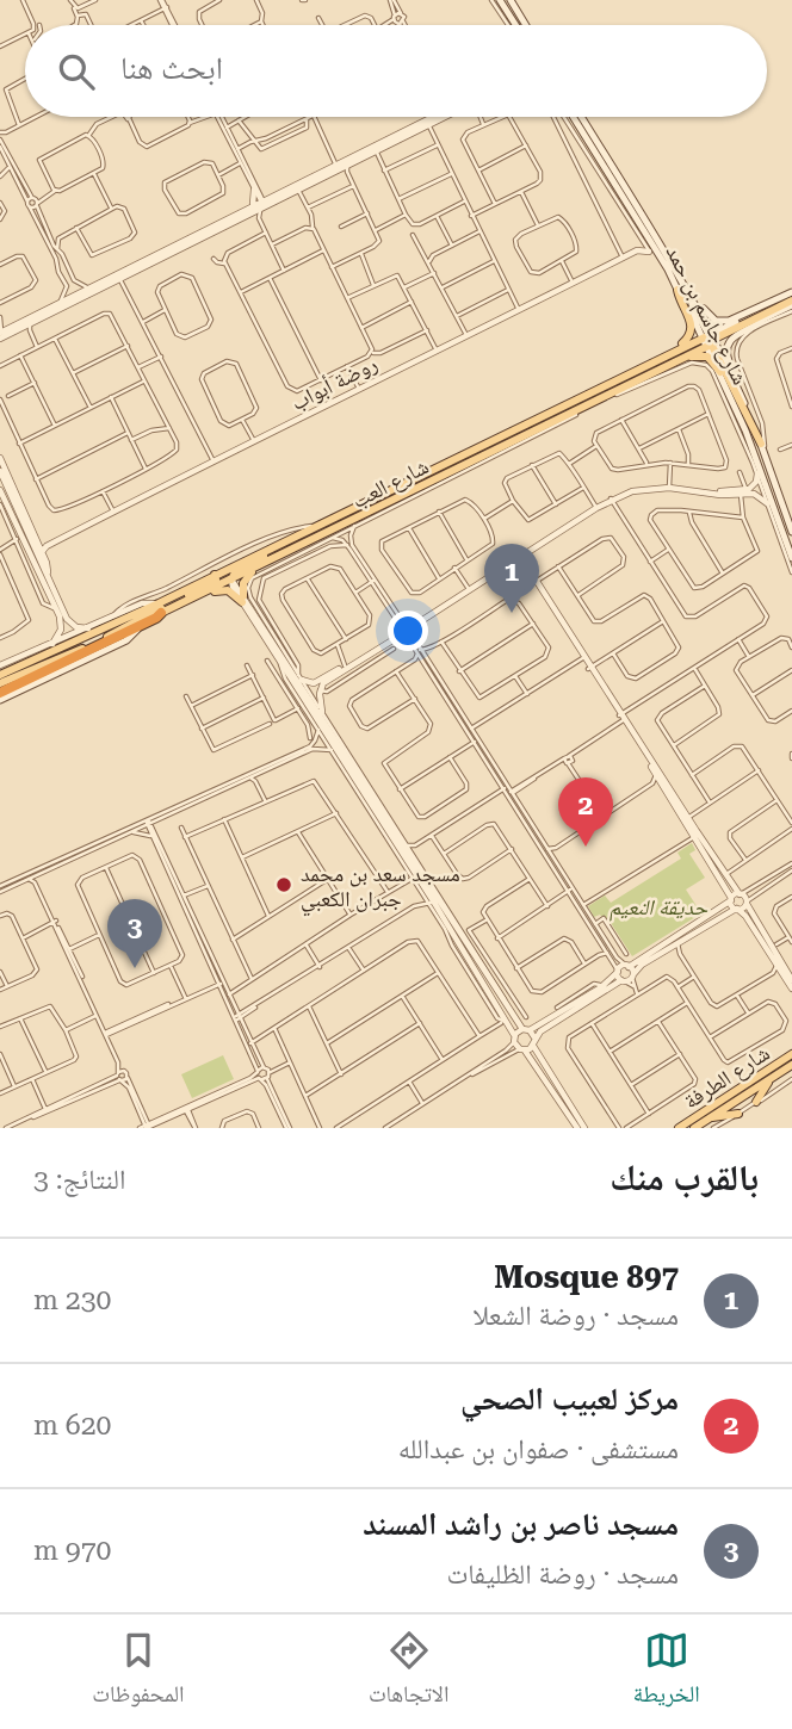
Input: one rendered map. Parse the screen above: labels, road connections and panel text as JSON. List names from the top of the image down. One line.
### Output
{"streets":{"main road":["شارع جاسم بن حمد","شارع العب","شارع الطرفة"],"street":["روضة أبواب"]},"crossings":[["شارع جاسم بن حمد","شارع العب"]],"parks":["حديقة النعيم"],"places":["مسجد سعد بن محمد جبران الكعبي"],"page":{"search":"ابحث هنا","pins":["1","2","3"],"heading":["بالقرب منك","النتائج: 3"],"list":[{"mark":"1","name":"Mosque 897","note":"مسجد · روضة الشعلا","value":"230 m"},{"mark":"2","name":"مركز لعبيب الصحي","note":"مستشفى · صفوان بن عبدالله","value":"620 m"},{"mark":"3","name":"مسجد ناصر بن راشد المسند","note":"مسجد · روضة الظليفات","value":"970 m"}],"nav":["الخريطة","الاتجاهات","المحفوظات"]}}
